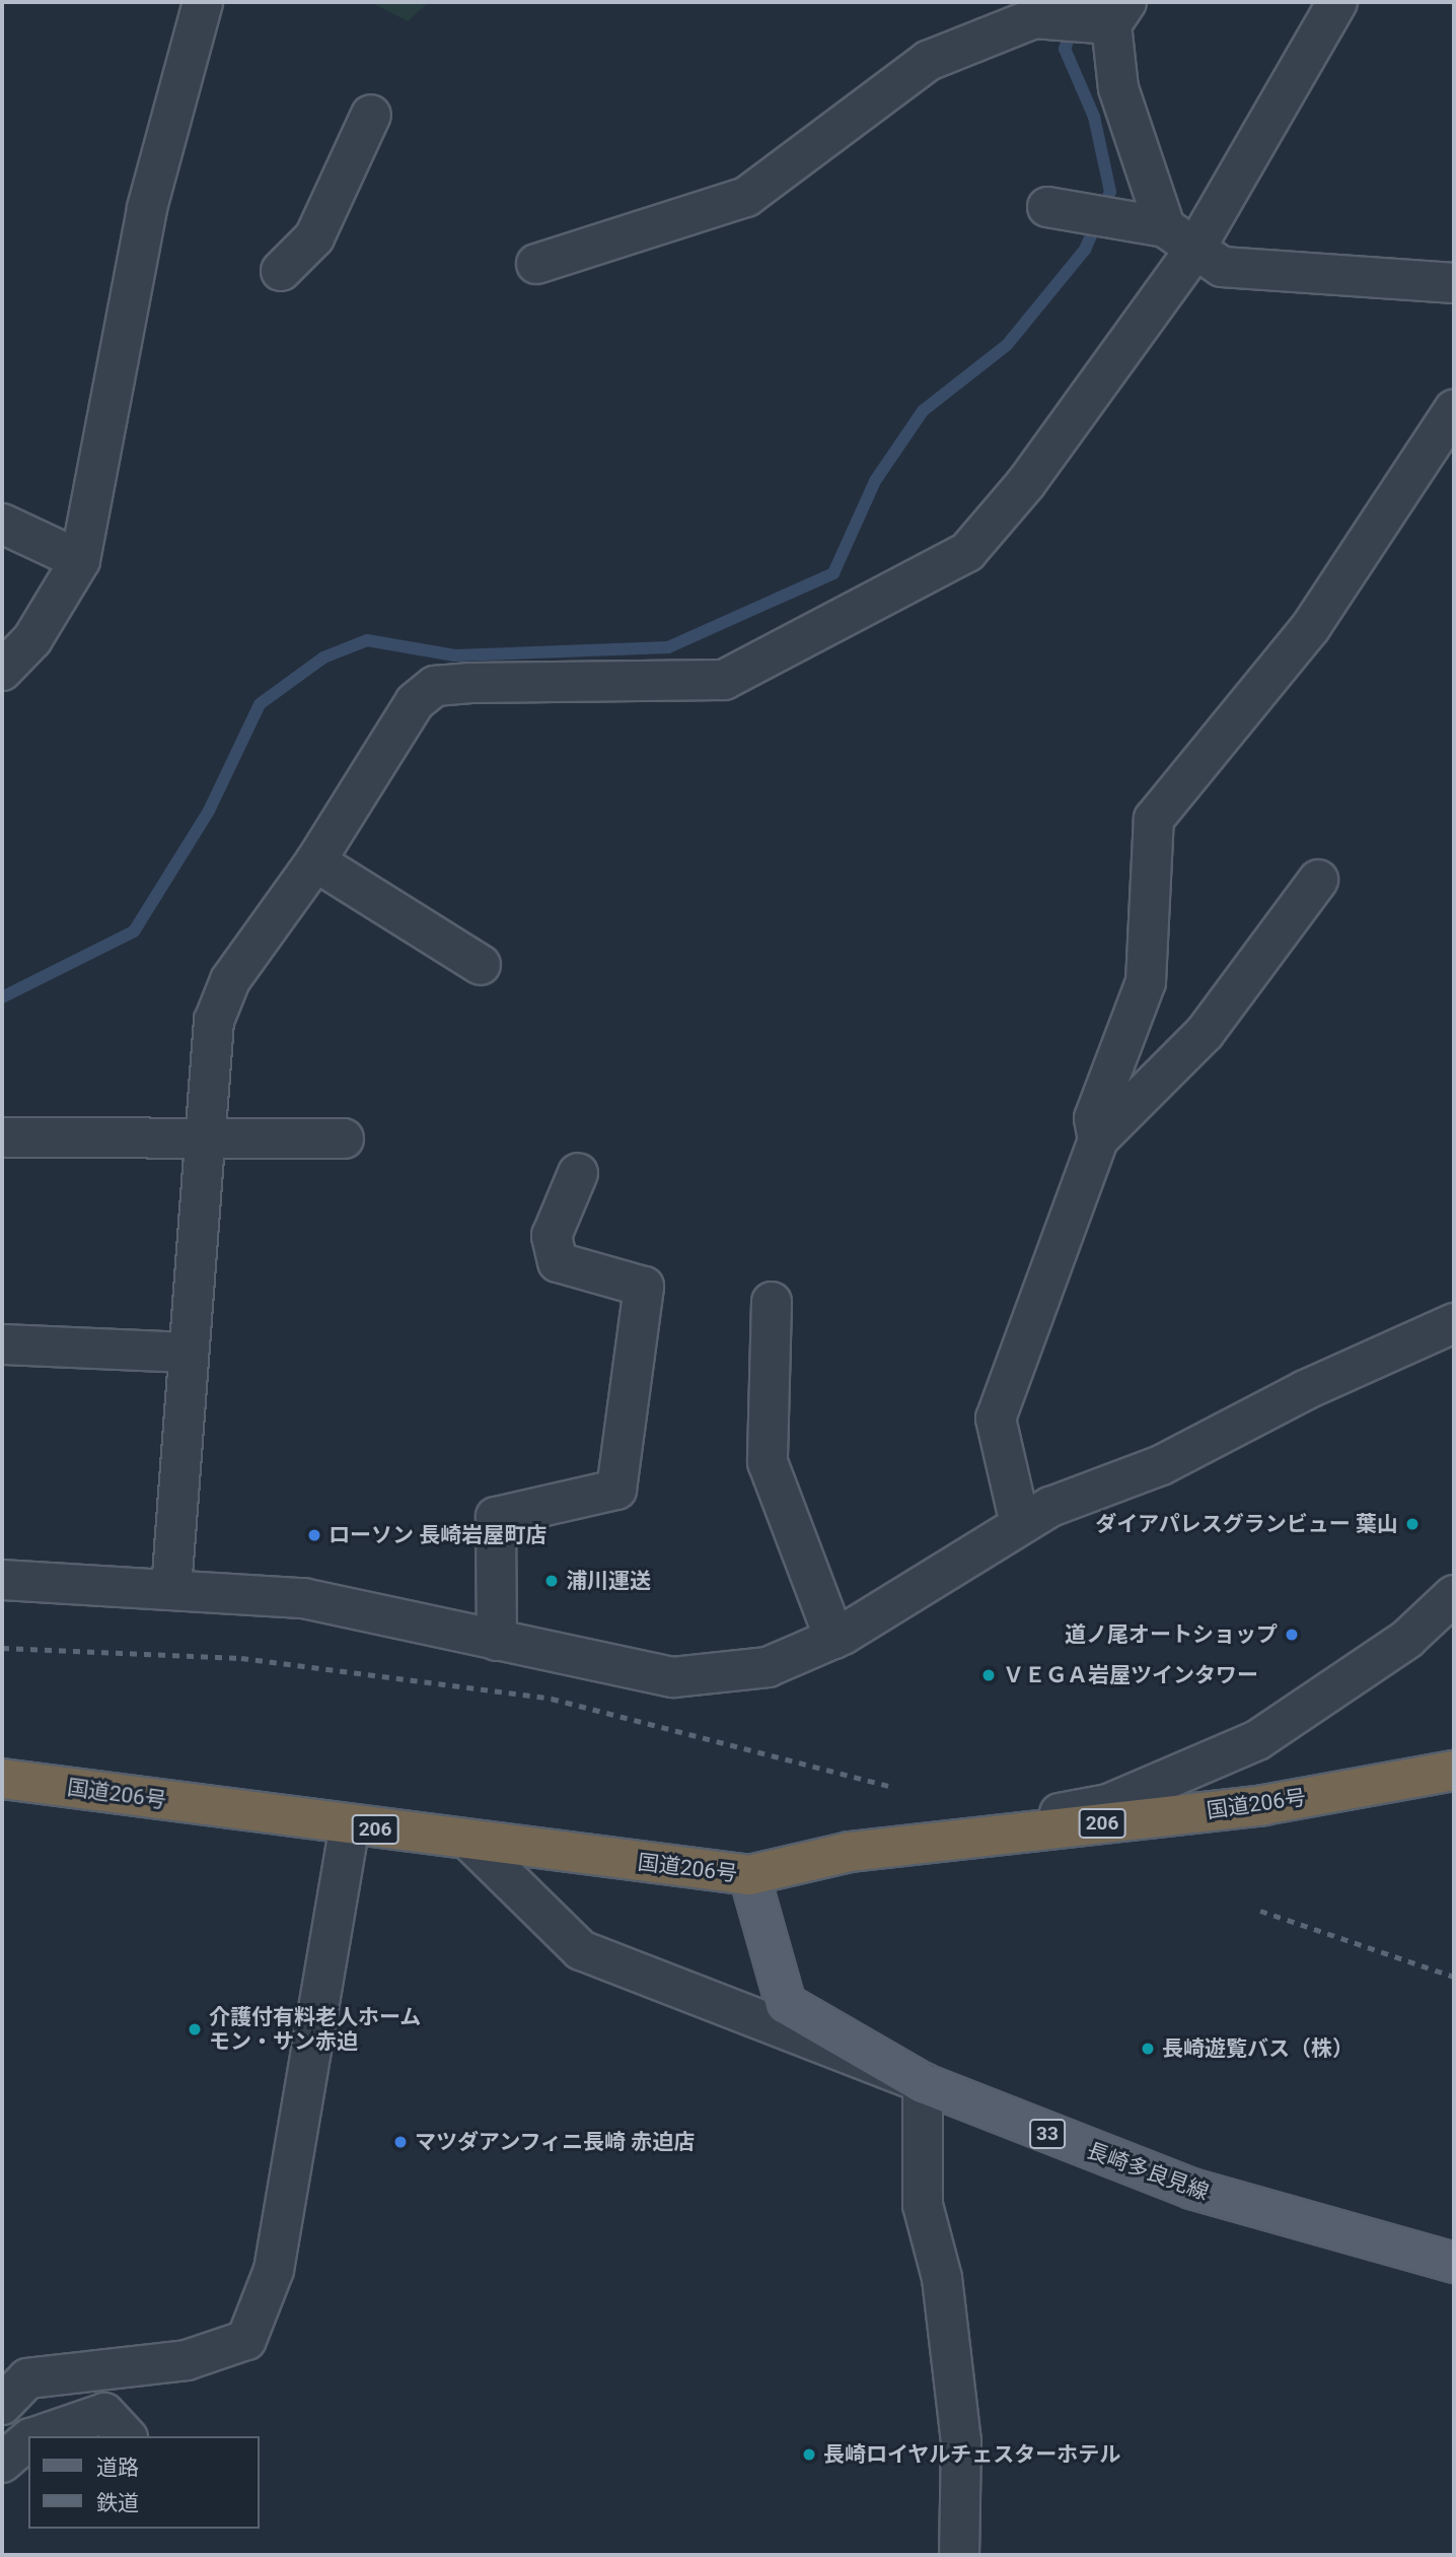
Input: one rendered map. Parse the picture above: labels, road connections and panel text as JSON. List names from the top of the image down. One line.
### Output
{"streets":{"highway":["国道206号","206"],"main road":["33","長崎多良見線"]},"crossings":[["国道206号","長崎多良見線"]],"places":["ダイアパレスグランビュー 葉山","ローソン 長崎岩屋町店","浦川運送","道ノ尾オートショップ","ＶＥＧＡ岩屋ツインタワー","介護付有料老人ホーム モン・サン赤迫","長崎遊覧バス（株）","マツダアンフィニ長崎 赤迫店","長崎ロイヤルチェスターホテル"],"legend":["道路","鉄道"]}
